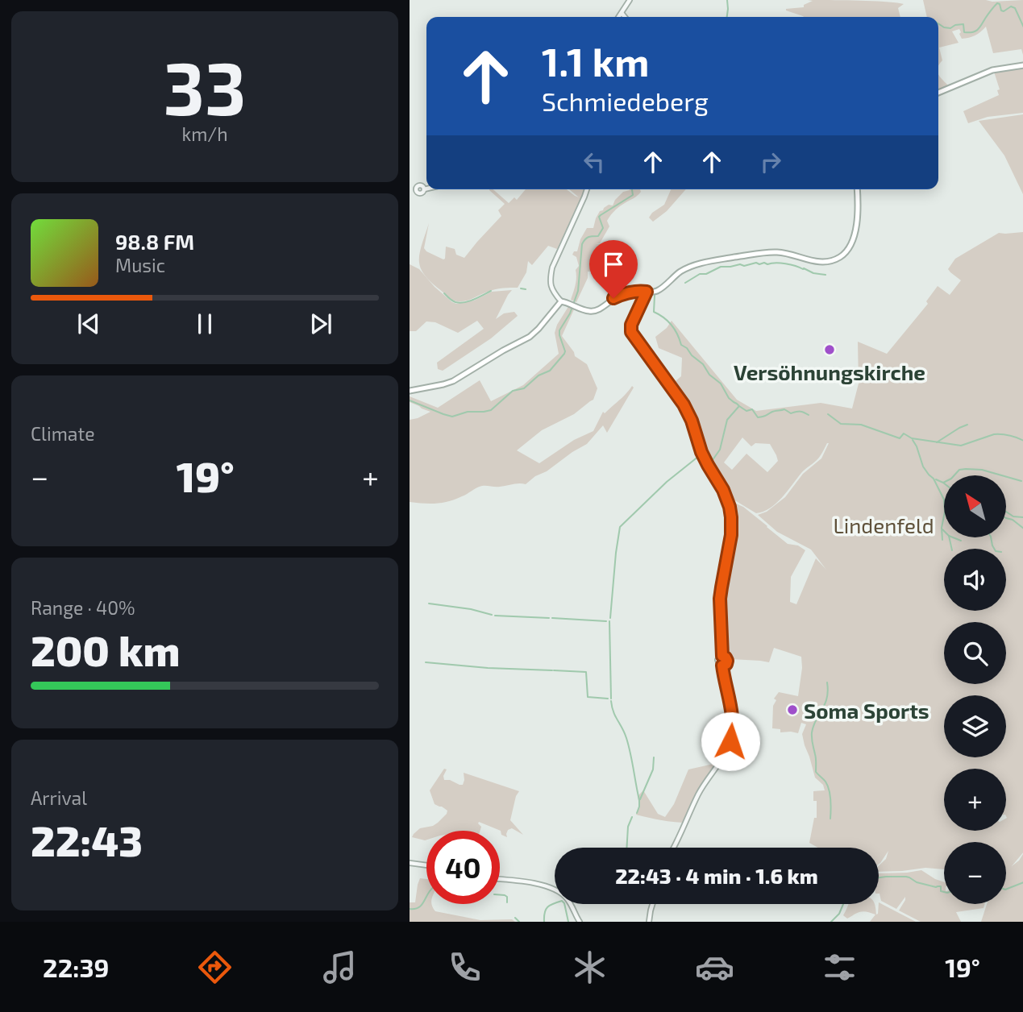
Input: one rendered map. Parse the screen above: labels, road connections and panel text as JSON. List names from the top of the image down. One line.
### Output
{"parks":["Lindenfeld"],"places":["Versöhnungskirche","Soma Sports"],"north":"top left","page":{"tile":[["33","km/h"],"Climate",["Range · 40%","200 km"],["Arrival","22:43"]],"turn":["1.1 km","Schmiedeberg"],"song":["98.8 FM","Music"],"heat":["−","19°","+"],"map_buttons":["+","−"],"limit":"40","trip":"22:43 · 4 min · 1.6 km","tabs":["22:39","19°"]}}
